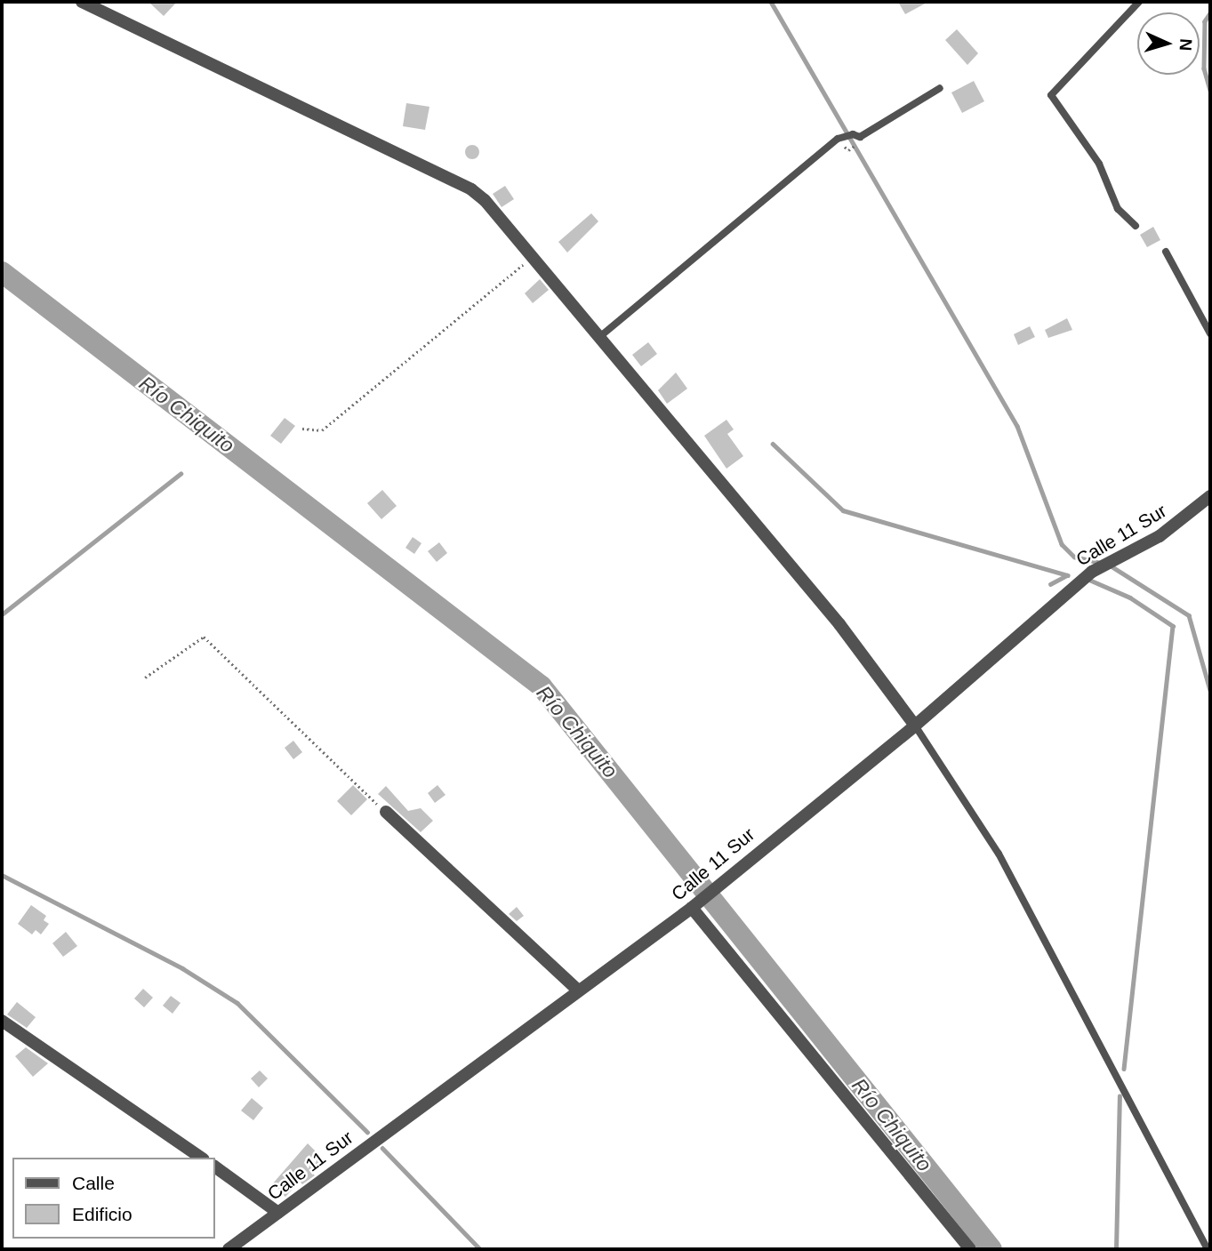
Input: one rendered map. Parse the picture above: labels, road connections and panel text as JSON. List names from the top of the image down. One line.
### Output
{"streets":{"street":["Calle 11 Sur"]},"water":["Río Chiquito"],"legend":["Calle","Edificio"],"north":"right"}
